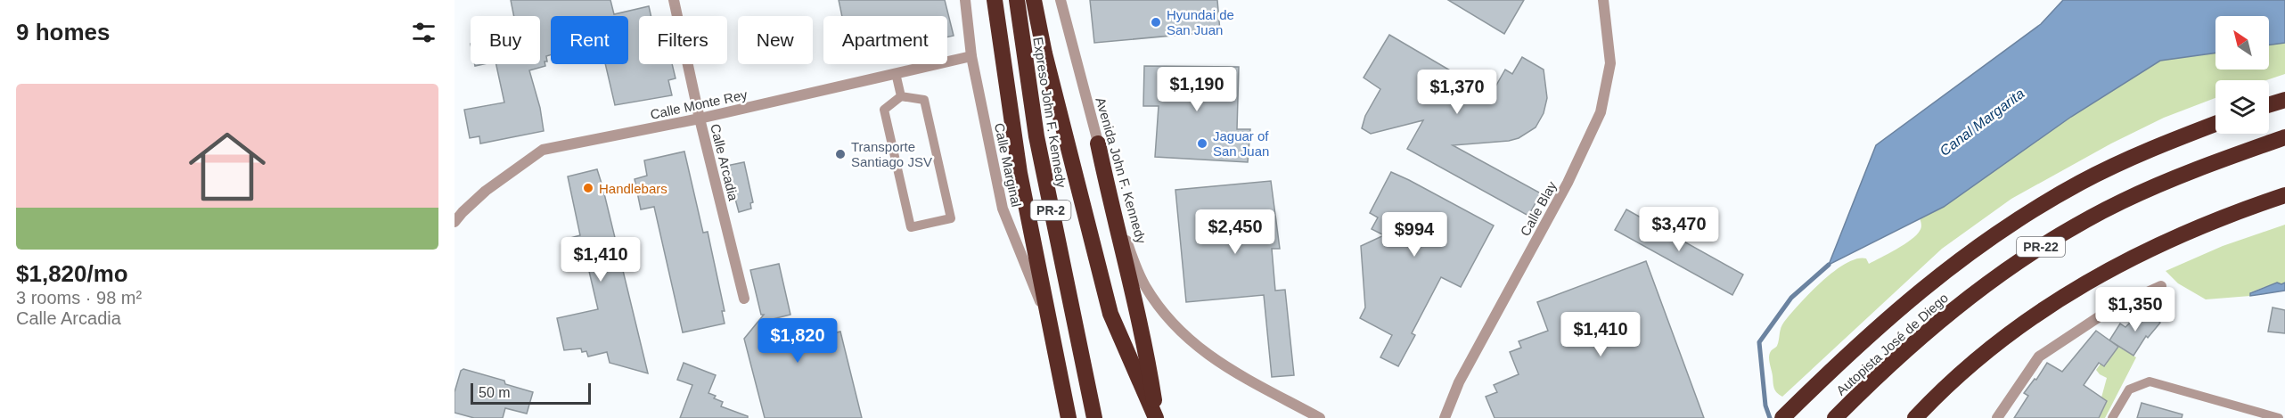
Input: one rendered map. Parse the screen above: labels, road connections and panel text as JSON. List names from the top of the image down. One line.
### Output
{"streets":{"highway":["Expreso John F. Kennedy","PR-2","PR-22","Autopista José de Diego"],"street":["Calle Monte Rey","Calle Arcadia","Calle Marginal","Avenida John F. Kennedy","Calle Blay"]},"crossings":[["Calle Monte Rey","Calle Arcadia"],["Calle Monte Rey","Calle Marginal"],["Calle Marginal","PR-2"]],"water":["Canal Margarita"],"places":["Hyundai de San Juan","Jaguar of San Juan","Transporte Santiago JSV","Handlebars"],"scale_bar":"50 m","north":"top left","page":{"heading":"9 homes","chip":["Buy","Rent","Filters","New","Apartment"],"list":[{"name":"$1,820/mo","note":"3 rooms · 98 m² · Calle Arcadia"}],"price":["$1,190","$1,370","$3,470","$2,450","$994","$1,410","$1,350","$1,410","$1,820"],"scale":"50 m"}}
